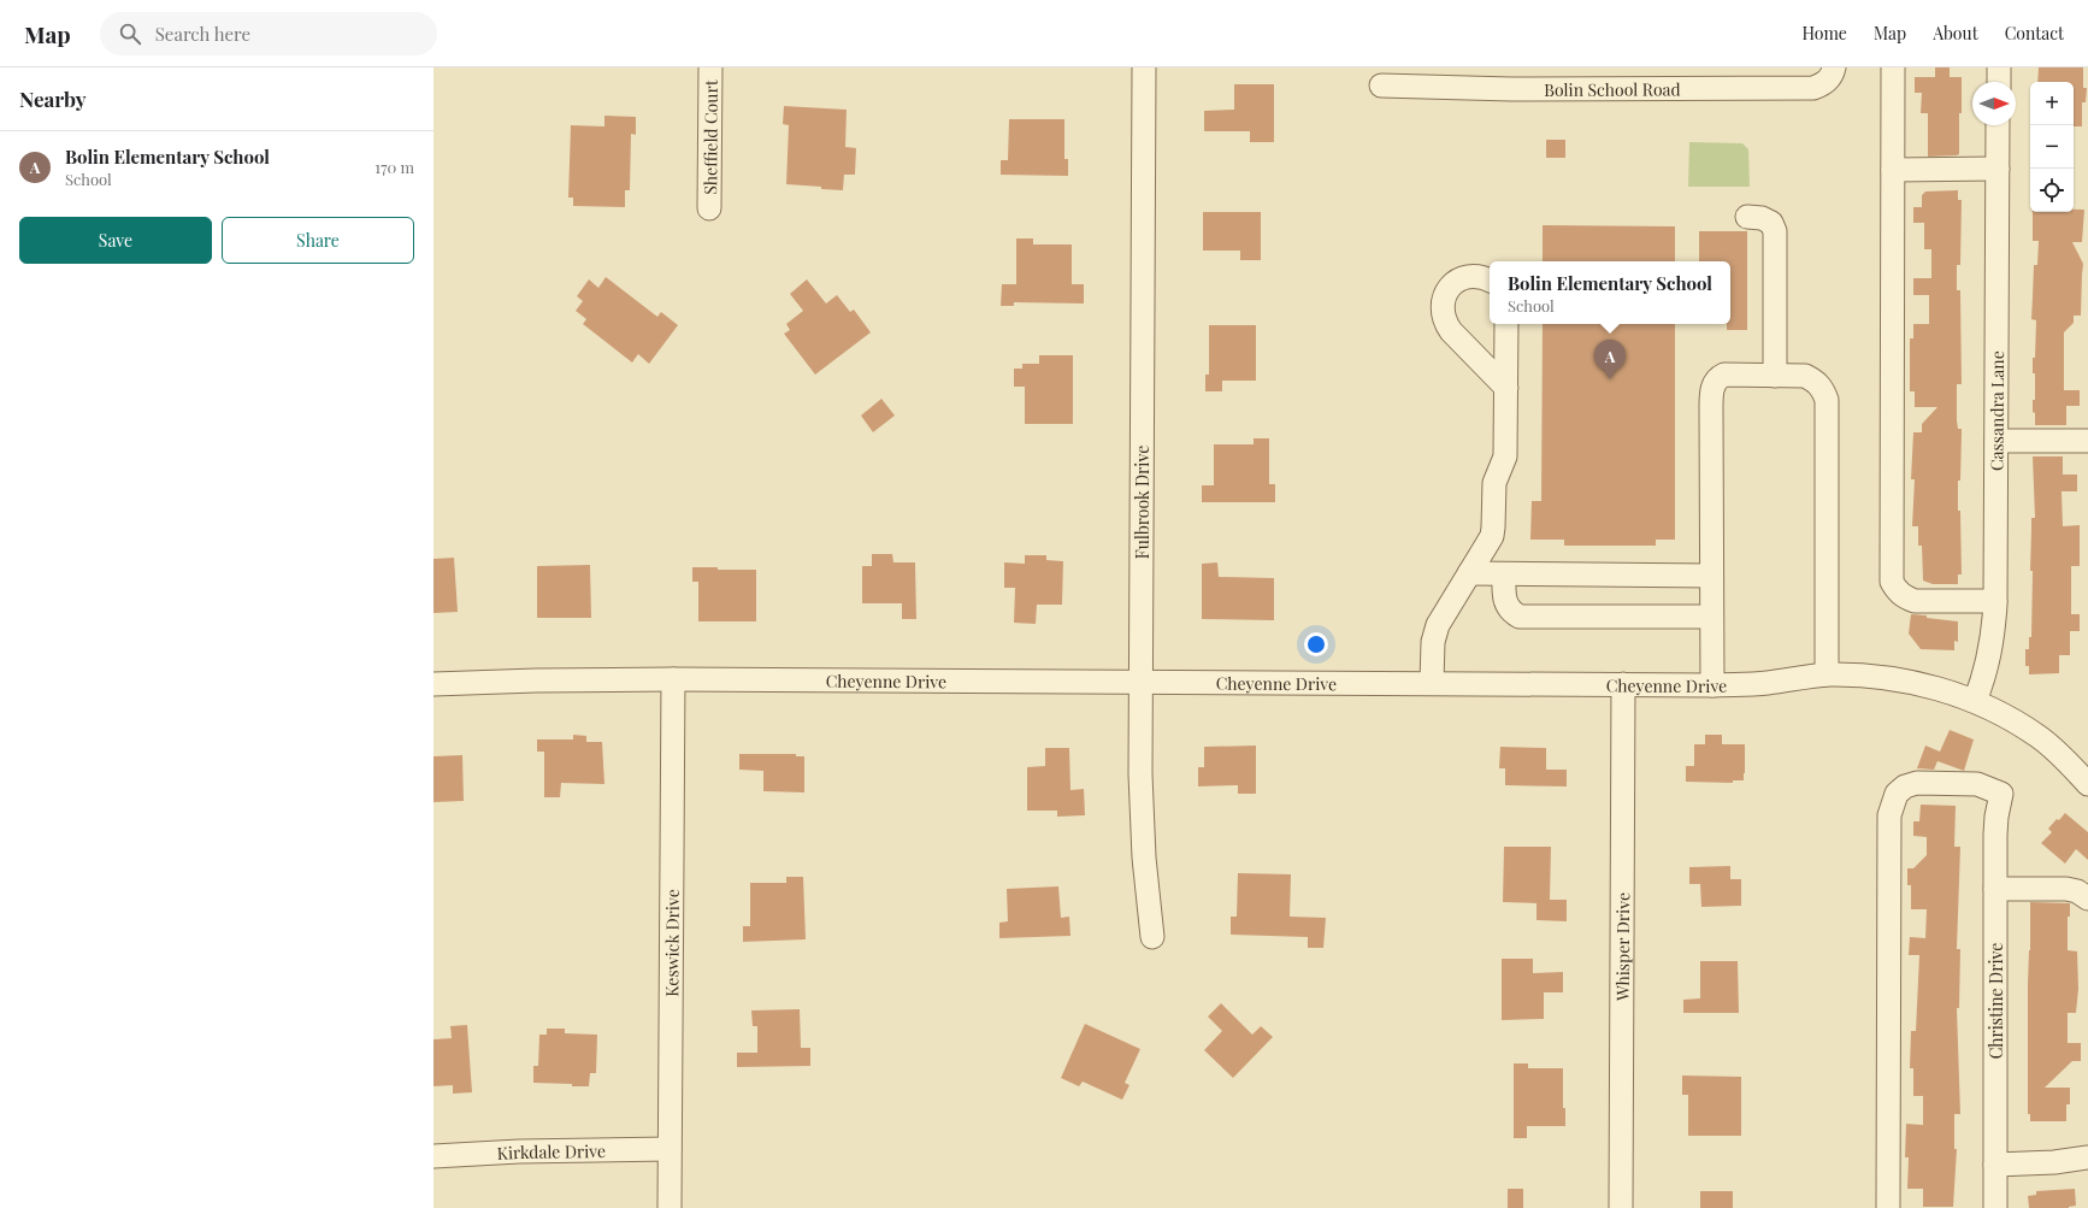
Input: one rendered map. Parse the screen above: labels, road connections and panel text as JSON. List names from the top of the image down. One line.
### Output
{"streets":{"street":["Bolin School Road","Sheffield Court","Cassandra Lane","Fulbrook Drive","Cheyenne Drive","Keswick Drive","Whisper Drive","Christine Drive","Kirkdale Drive"]},"crossings":[["Cassandra Lane","Cheyenne Drive"],["Fulbrook Drive","Cheyenne Drive"],["Cheyenne Drive","Keswick Drive"],["Cheyenne Drive","Whisper Drive"],["Keswick Drive","Kirkdale Drive"]],"north":"right","page":{"header":"Map","search":"Search here","nav":["Home","Map","About","Contact"],"heading":"Nearby","map_buttons":["+","−"],"list":[{"mark":"A","name":"Bolin Elementary School","note":"School","value":"170 m"}],"buttons":["Save","Share"],"popup":["Bolin Elementary School","School"],"pins":"A"}}
